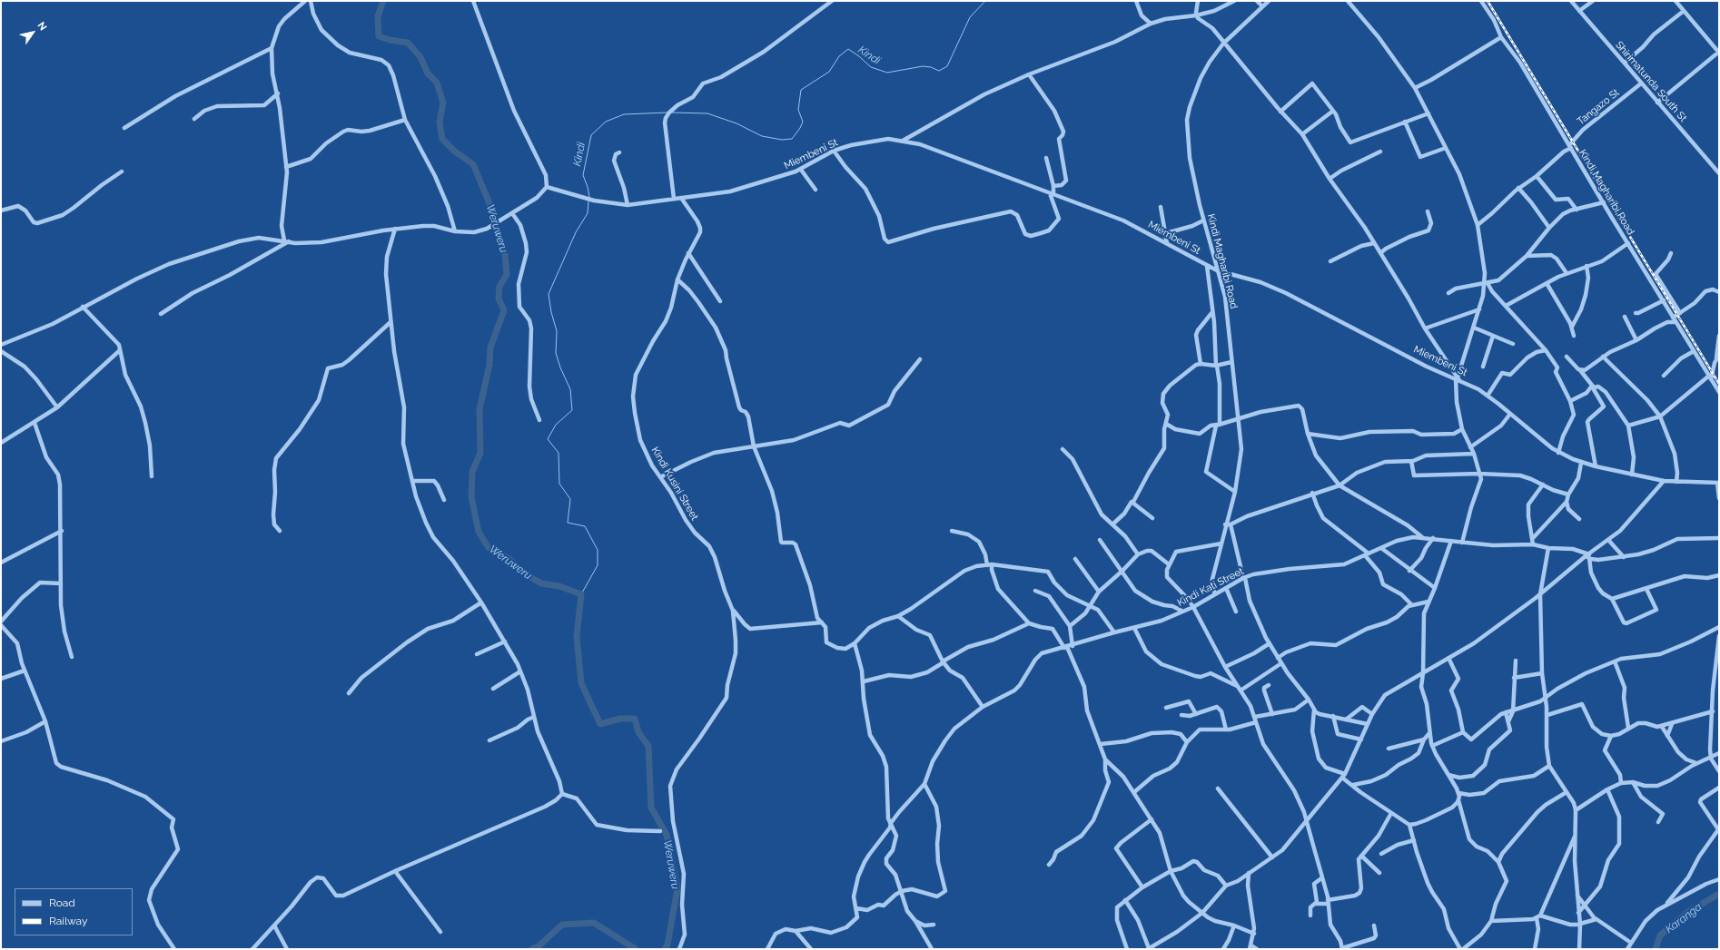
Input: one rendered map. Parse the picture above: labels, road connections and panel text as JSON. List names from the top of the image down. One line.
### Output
{"streets":{"street":["Shirimatunda South St","Tangazo St","Miembeni St","Kindi Magharibi Road","Kindi Kusini Street","Kindi Kati Street"]},"crossings":[["Shirimatunda South St","Tangazo St"],["Tangazo St","Kindi Magharibi Road"],["Miembeni St","Kindi Magharibi Road"],["Miembeni St","Kindi Kusini Street"],["Kindi Magharibi Road","Kindi Kati Street"]],"water":["Kindi","Weruweru","Karanga"],"legend":["Road","Railway"],"north":"top right"}
